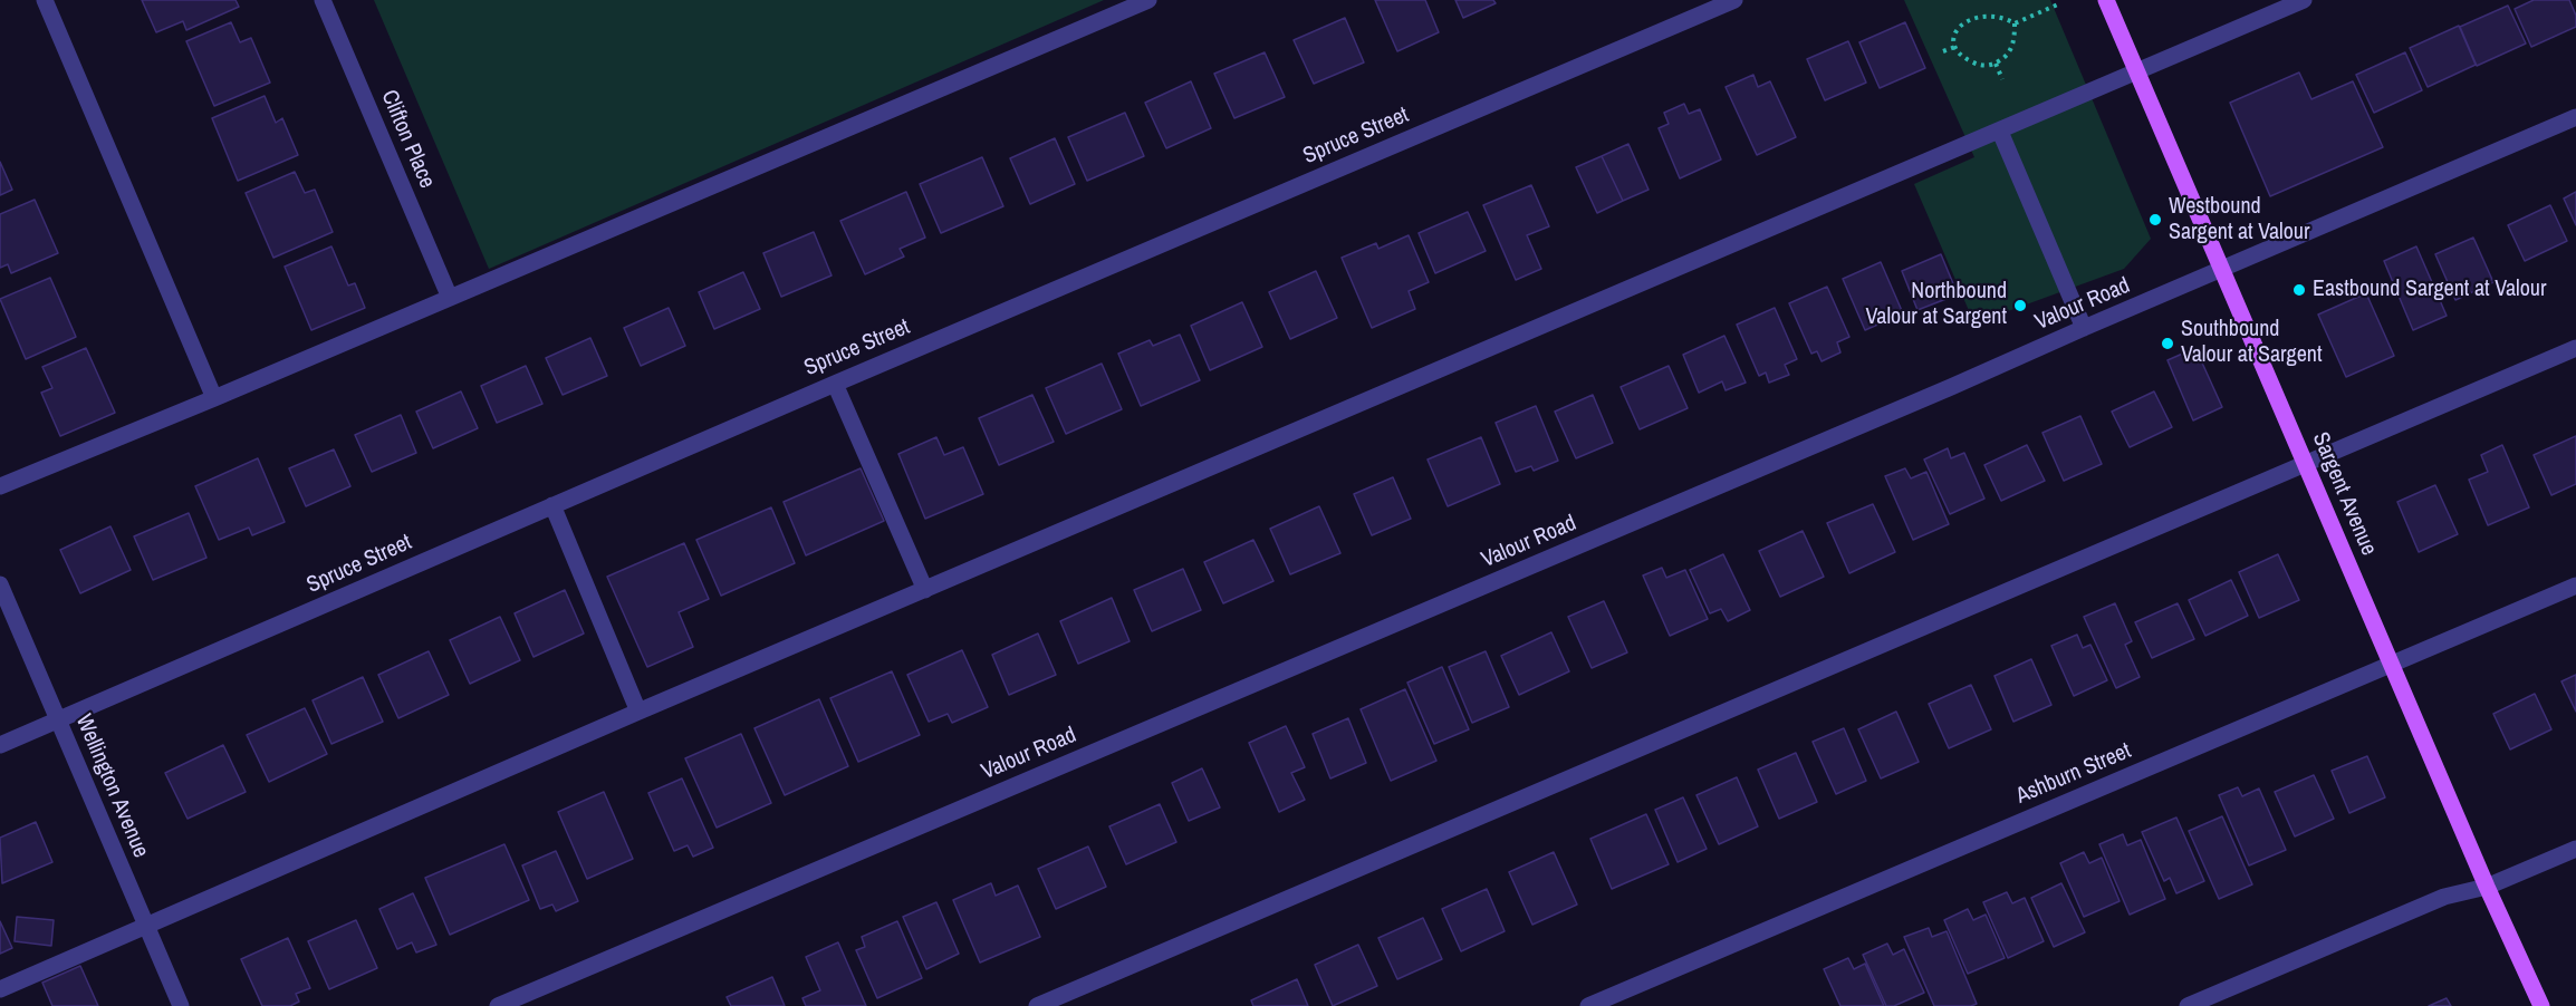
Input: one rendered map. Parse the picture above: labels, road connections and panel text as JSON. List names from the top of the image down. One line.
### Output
{"streets":{"main road":["Sargent Avenue"],"street":["Spruce Street","Clifton Place","Valour Road","Ashburn Street","Wellington Avenue"]},"crossings":[["Spruce Street","Wellington Avenue"],["Valour Road","Sargent Avenue"],["Sargent Avenue","Ashburn Street"]],"places":["Westbound Sargent at Valour","Eastbound Sargent at Valour","Northbound Valour at Sargent","Southbound Valour at Sargent"]}
